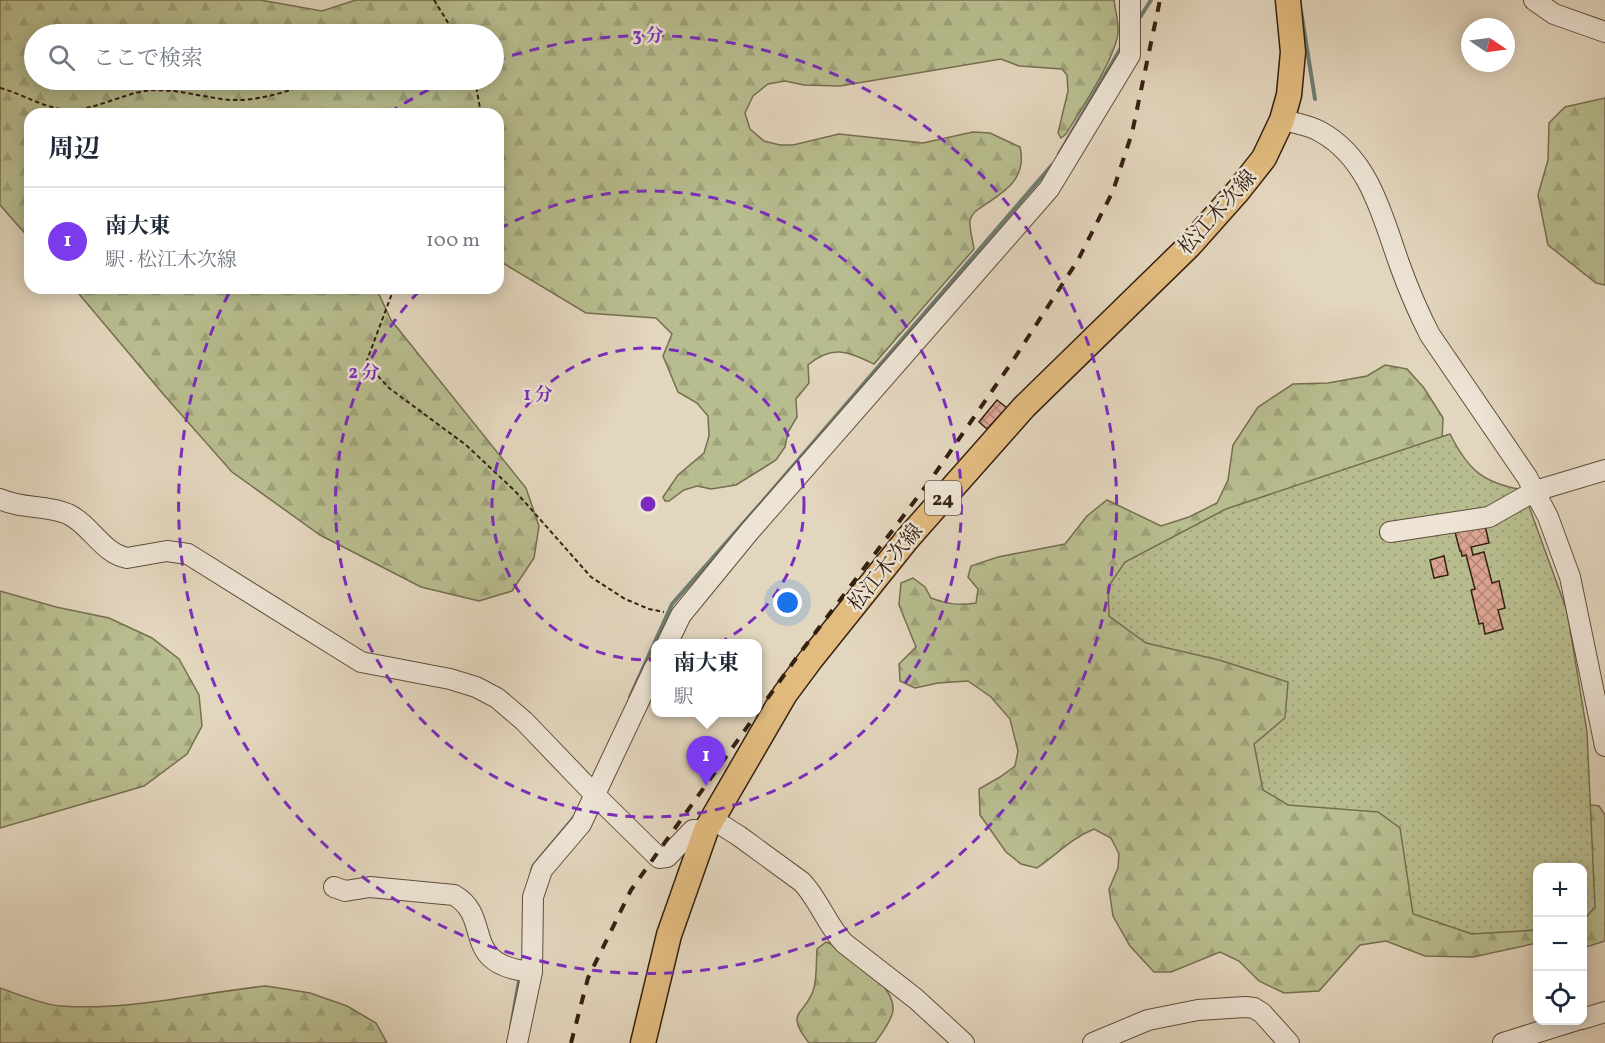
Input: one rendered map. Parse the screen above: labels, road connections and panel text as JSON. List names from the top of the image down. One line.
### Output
{"streets":{"main road":["松江木次線","24"]},"north":"right","page":{"search":"ここで検索","heading":"周辺","list":[{"mark":"1","name":"南大東","note":"駅 · 松江木次線","value":"100 m"}],"popup":["南大東","駅"],"pins":"1","map_buttons":["+","−"]},"rings":["3 分","2 分","1 分"]}
